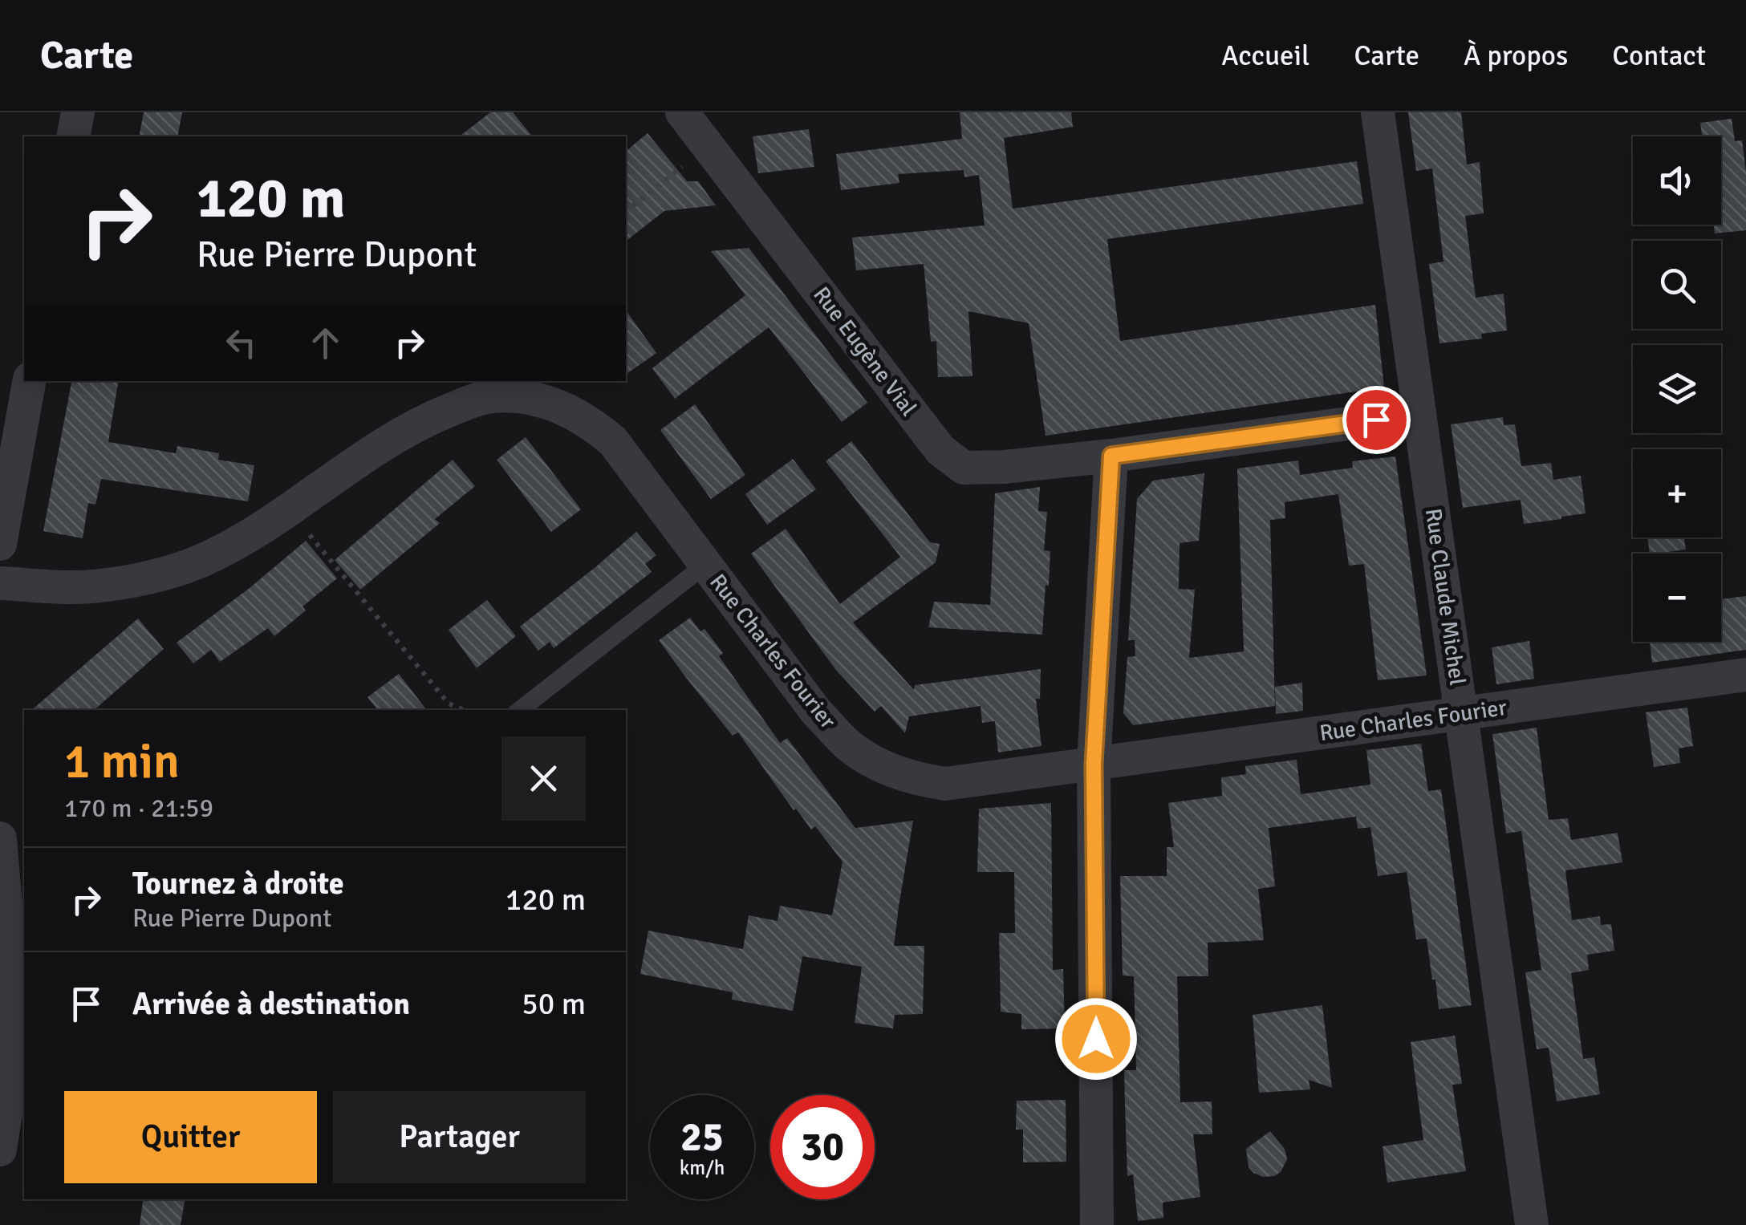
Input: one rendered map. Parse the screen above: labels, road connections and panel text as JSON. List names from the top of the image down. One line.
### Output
{"streets":{"street":["Rue Eugène Vial","Rue Claude Michel","Rue Charles Fourier"]},"crossings":[["Rue Eugène Vial","Rue Claude Michel"],["Rue Claude Michel","Rue Charles Fourier"]],"page":{"header":"Carte","nav":["Accueil","Carte","À propos","Contact"],"map_buttons":["+","−"],"turn":["120 m","Rue Pierre Dupont"],"heading":["1 min","170 m · 21:59"],"list":[{"name":"Tournez à droite","note":"Rue Pierre Dupont","value":"120 m"},{"name":"Arrivée à destination","value":"50 m"}],"buttons":["Quitter","Partager"],"speed":"25 km/h","limit":"30"}}
